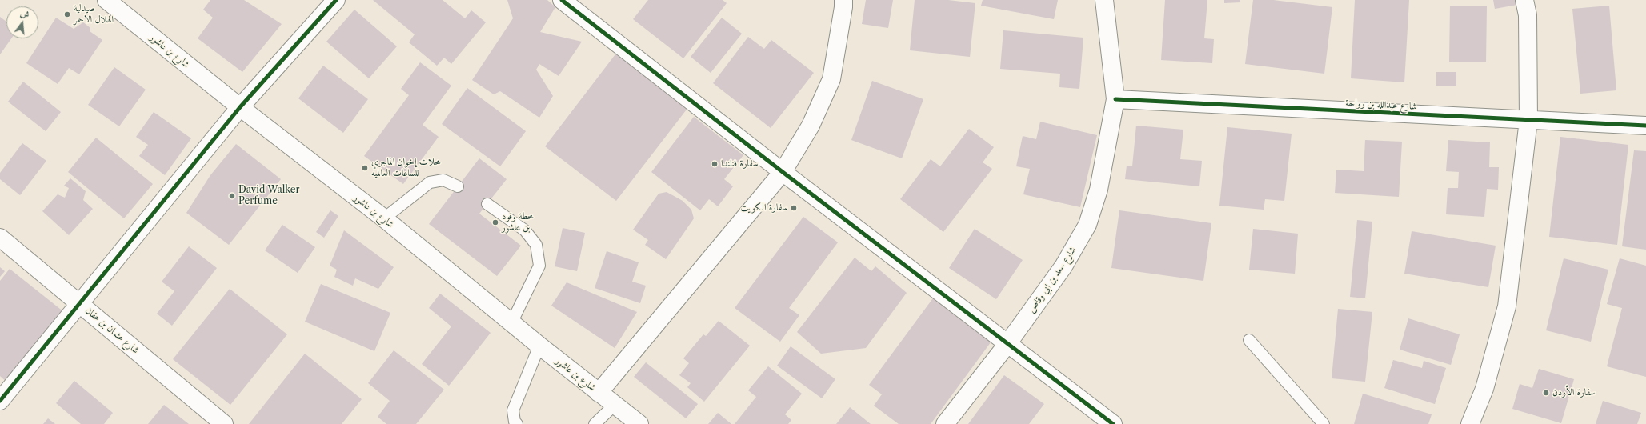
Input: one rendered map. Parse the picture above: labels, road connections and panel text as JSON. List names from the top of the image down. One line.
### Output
{"streets":{"street":["شارع بن عاشور","شارع عبدالله بن رواحة","شارع سعد بن ابي وقاص","شارع عثمان بن عفان"]},"crossings":[["شارع عبدالله بن رواحة","شارع سعد بن ابي وقاص"]],"places":["صيدلية الهلال الاحمر","سفارة فنلندا","محلات إخوان الماجري للساعات العالميه","David Walker Perfume","سفارة الكويت","محطة وقود بن عاشور","سفارة الأردن"],"north":"top"}
